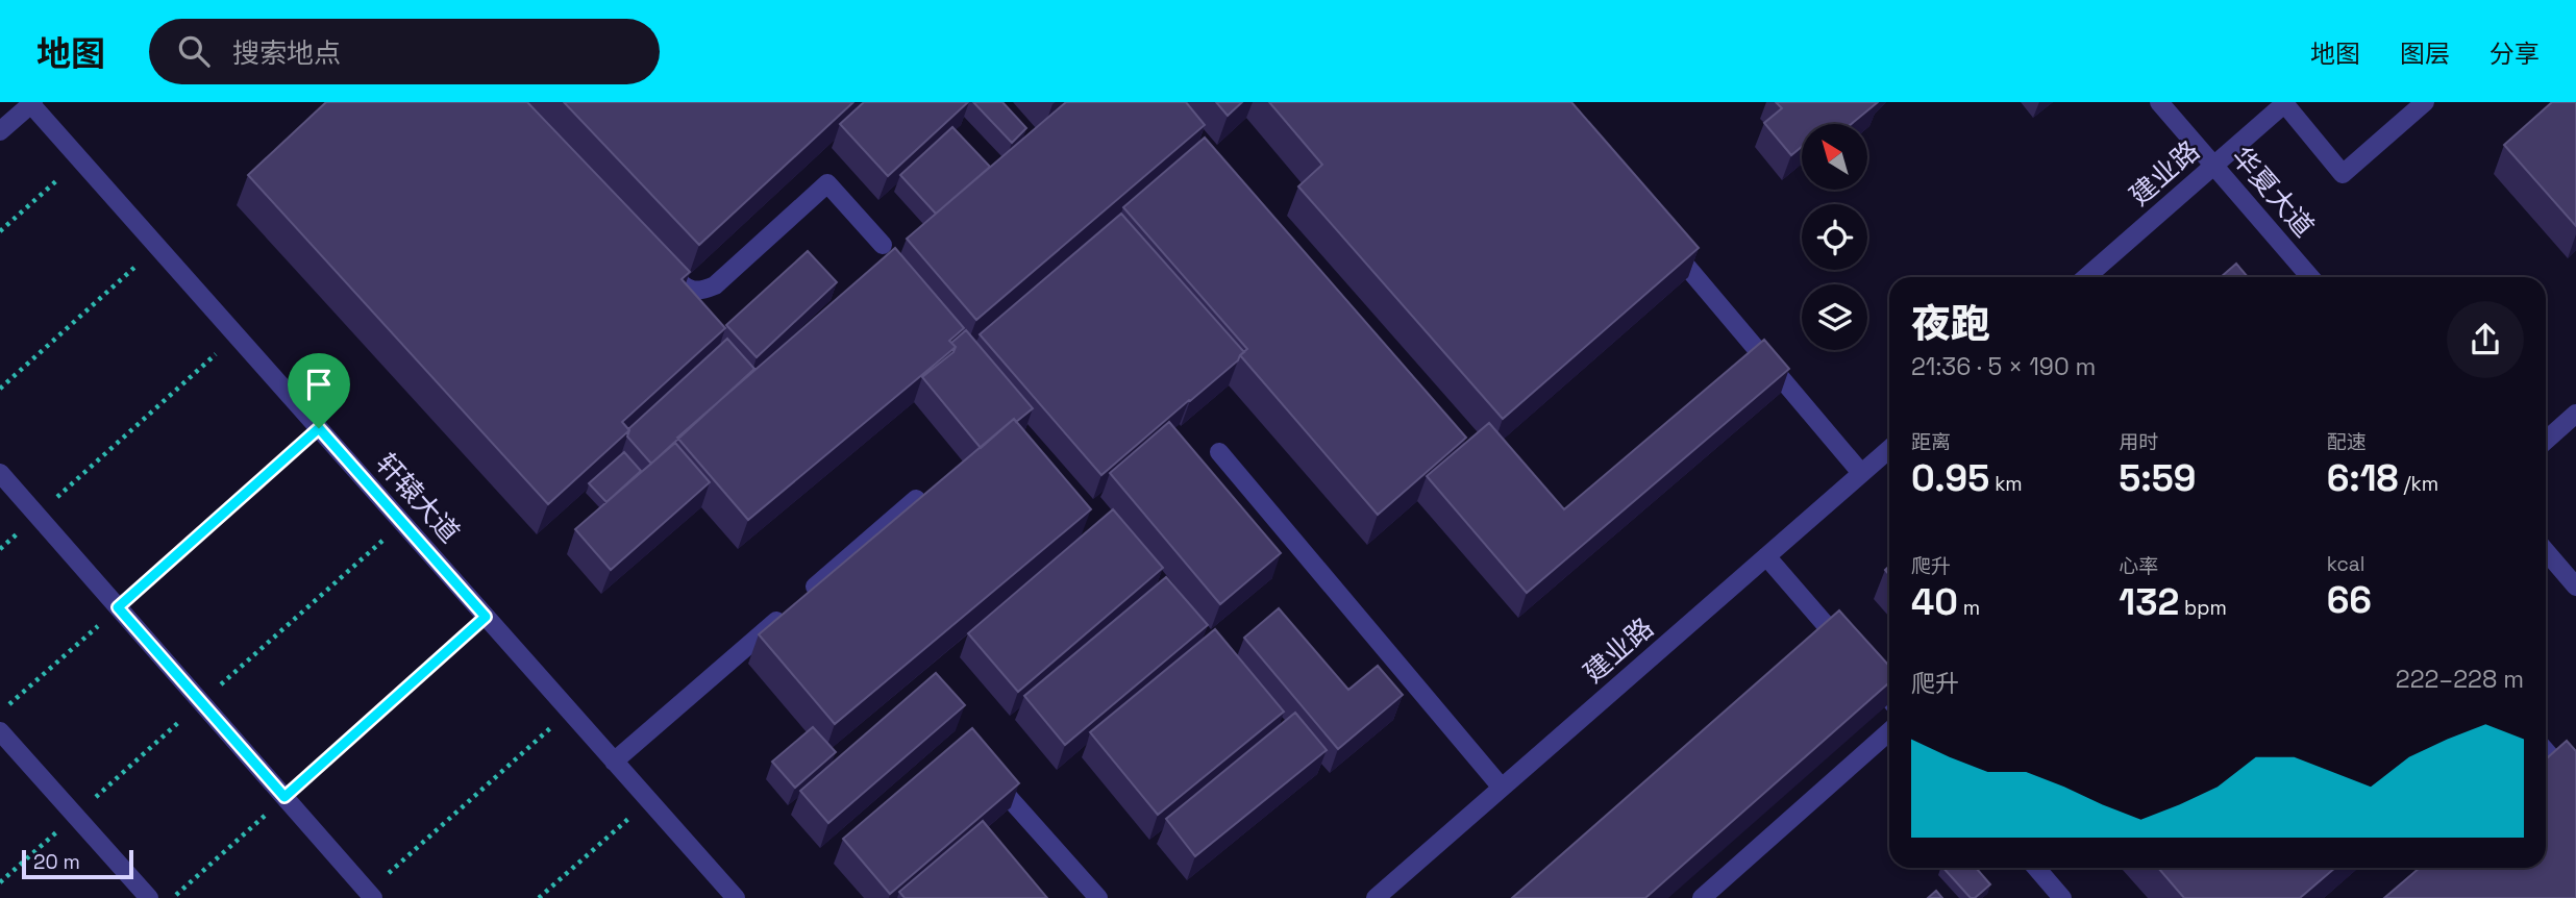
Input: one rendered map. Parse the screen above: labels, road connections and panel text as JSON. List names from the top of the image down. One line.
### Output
{"streets":{"street":["建业路","华夏大道","轩辕大道"]},"crossings":[["建业路","华夏大道"]],"scale_bar":"20 m","north":"top left","page":{"header":"地图","search":"搜索地点","nav":["地图","图层","分享"],"heading":["夜跑","21:36 · 5 × 190 m"],"stats":[["距离","0.95 km"],["用时","5:59"],["配速","6:18 /km"],["爬升","40 m"],["心率","132 bpm"],["kcal","66"]],"chart":["爬升","222–228 m"],"scale":"20 m"}}
